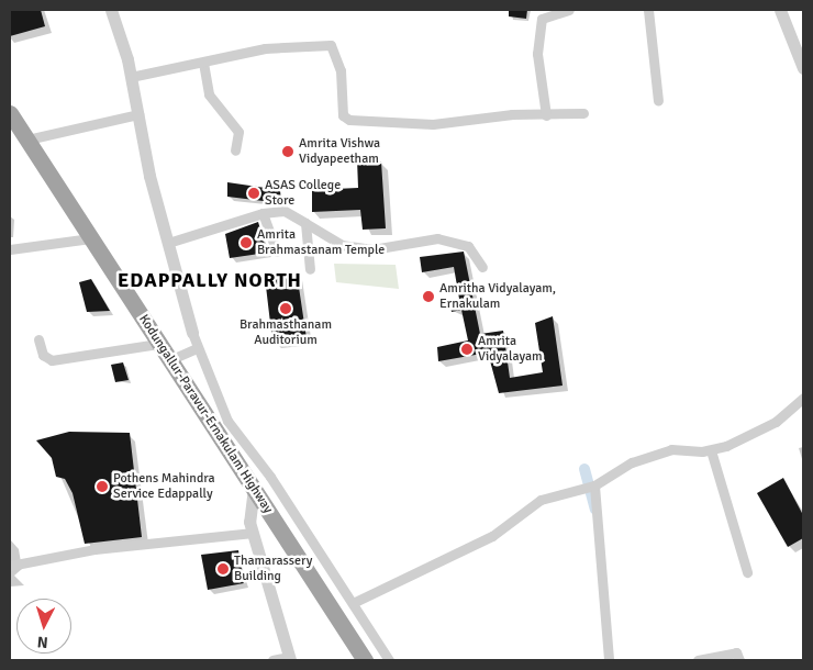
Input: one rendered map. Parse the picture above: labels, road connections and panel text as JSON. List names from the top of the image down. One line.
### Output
{"streets":{"highway":["Kodungallur-Paravur-Ernakulam Highway"]},"districts":["EDAPPALLY NORTH"],"places":["Amrita Vishwa Vidyapeetham","ASAS College Store","Amrita Brahmastanam Temple","Amritha Vidyalayam, Ernakulam","Brahmasthanam Auditorium","Amrita Vidyalayam","Pothens Mahindra Service Edappally","Thamarassery Building"],"north":"bottom"}
